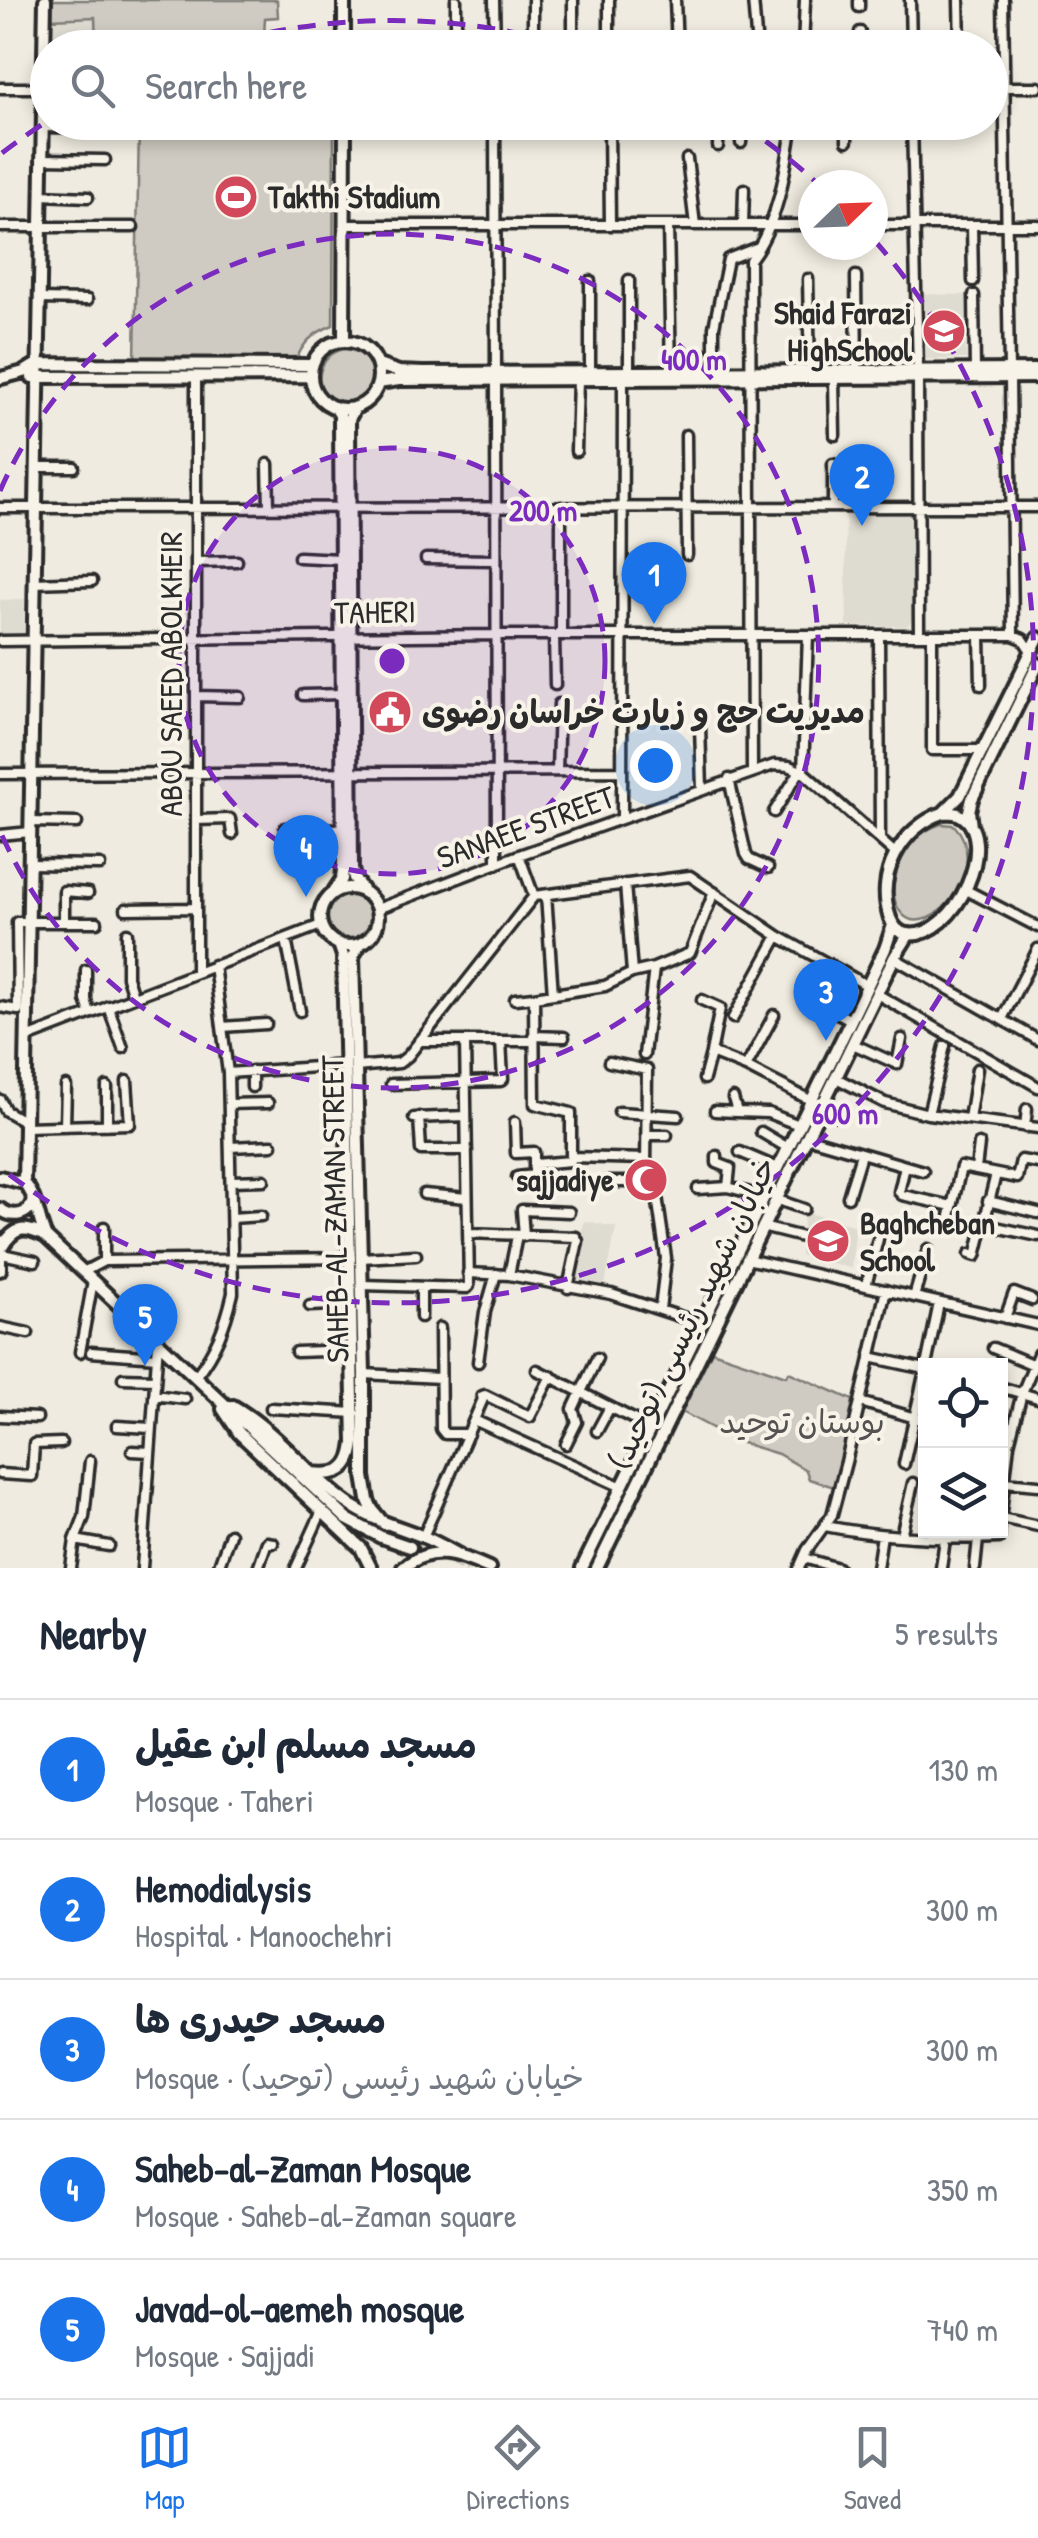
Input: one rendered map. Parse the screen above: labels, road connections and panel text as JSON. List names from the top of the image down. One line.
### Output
{"streets":{"main road":["SAHEB-AL-ZAMAN STREET","خیابان شهید رئیسی (توحید)"],"street":["TAHERI","ABOU SAEED ABOLKHEIR","SANAEE STREET"]},"crossings":[["TAHERI","ABOU SAEED ABOLKHEIR"],["SANAEE STREET","SAHEB-AL-ZAMAN STREET"]],"parks":["بوستان توحید"],"places":{"sports":["Takthi Stadium"],"school or university":["Shaid Farazi HighSchool","Baghcheban School"],"public building":["مدیریت حج و زیارت خراسان رضوی"],"mosque":["sajjadiye"]},"north":"top right","page":{"search":"Search here","pins":["2","1","4","3","5"],"heading":["Nearby","5 results"],"list":[{"mark":"1","name":"مسجد مسلم ابن عقیل","note":"Mosque · Taheri","value":"130 m"},{"mark":"2","name":"Hemodialysis","note":"Hospital · Manoochehri","value":"300 m"},{"mark":"3","name":"مسجد حیدری ها","note":"Mosque · خیابان شهید رئیسی (توحید)","value":"300 m"},{"mark":"4","name":"Saheb-al-Zaman Mosque","note":"Mosque · Saheb-al-Zaman square","value":"350 m"},{"mark":"5","name":"Javad-ol-aemeh mosque","note":"Mosque · Sajjadi","value":"740 m"}],"nav":["Map","Directions","Saved"]},"rings":["400 m","200 m","600 m"]}
